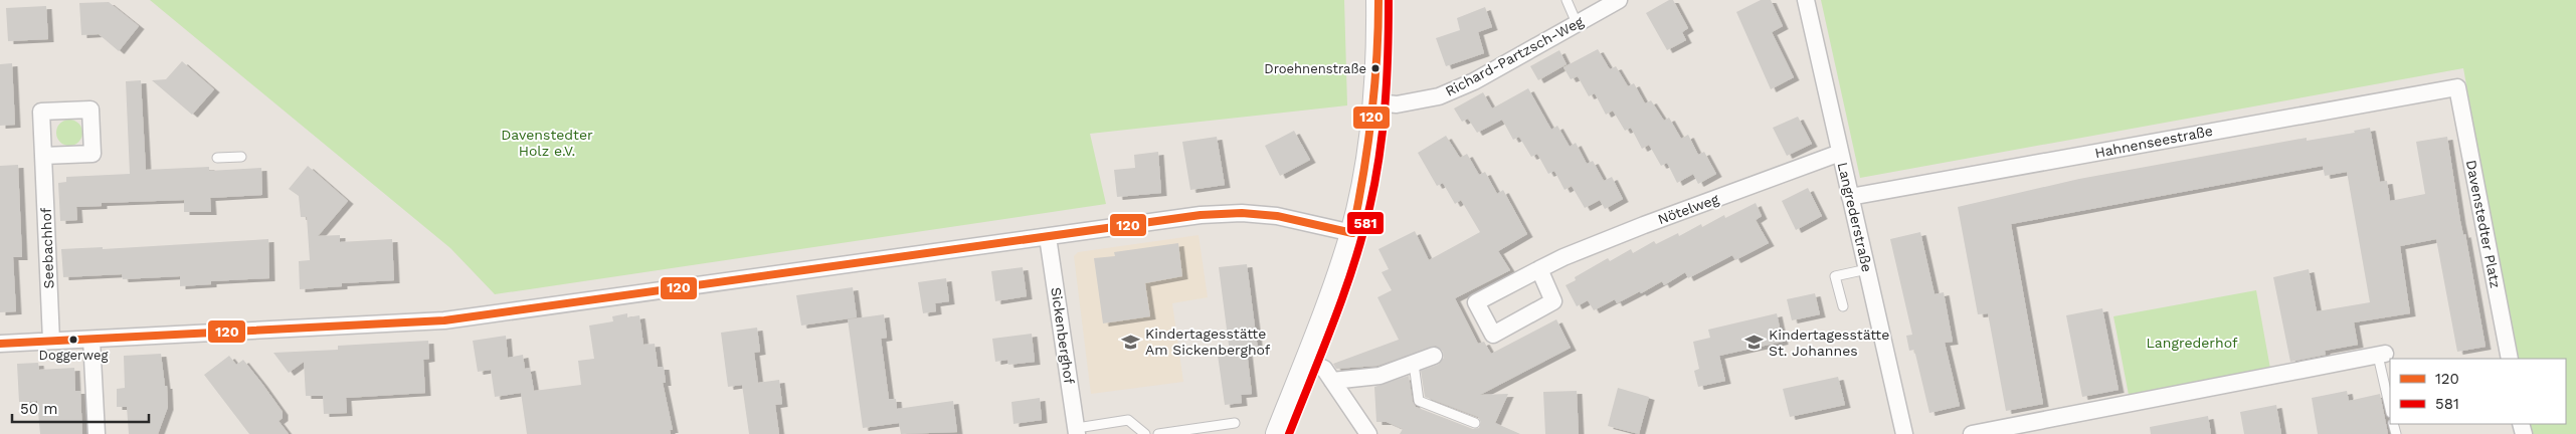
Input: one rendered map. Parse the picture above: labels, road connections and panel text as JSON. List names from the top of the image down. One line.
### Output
{"streets":{"street":["Richard-Partzsch-Weg","Hahnenseestraße","Nötelweg","Langrederstraße","Davenstedter Platz","Seebachhof","Sickenberghof"]},"crossings":[["Hahnenseestraße","Langrederstraße"],["Hahnenseestraße","Davenstedter Platz"],["Nötelweg","Langrederstraße"]],"parks":["Davenstedter Holz e.V.","Langrederhof"],"places":{"other":["Droehnenstraße","Doggerweg"],"school or university":["Kindertagesstätte Am Sickenberghof","Kindertagesstätte St. Johannes"]},"lines":["transit line 120","transit line 581"],"legend":["120","581"],"scale_bar":"50 m"}
